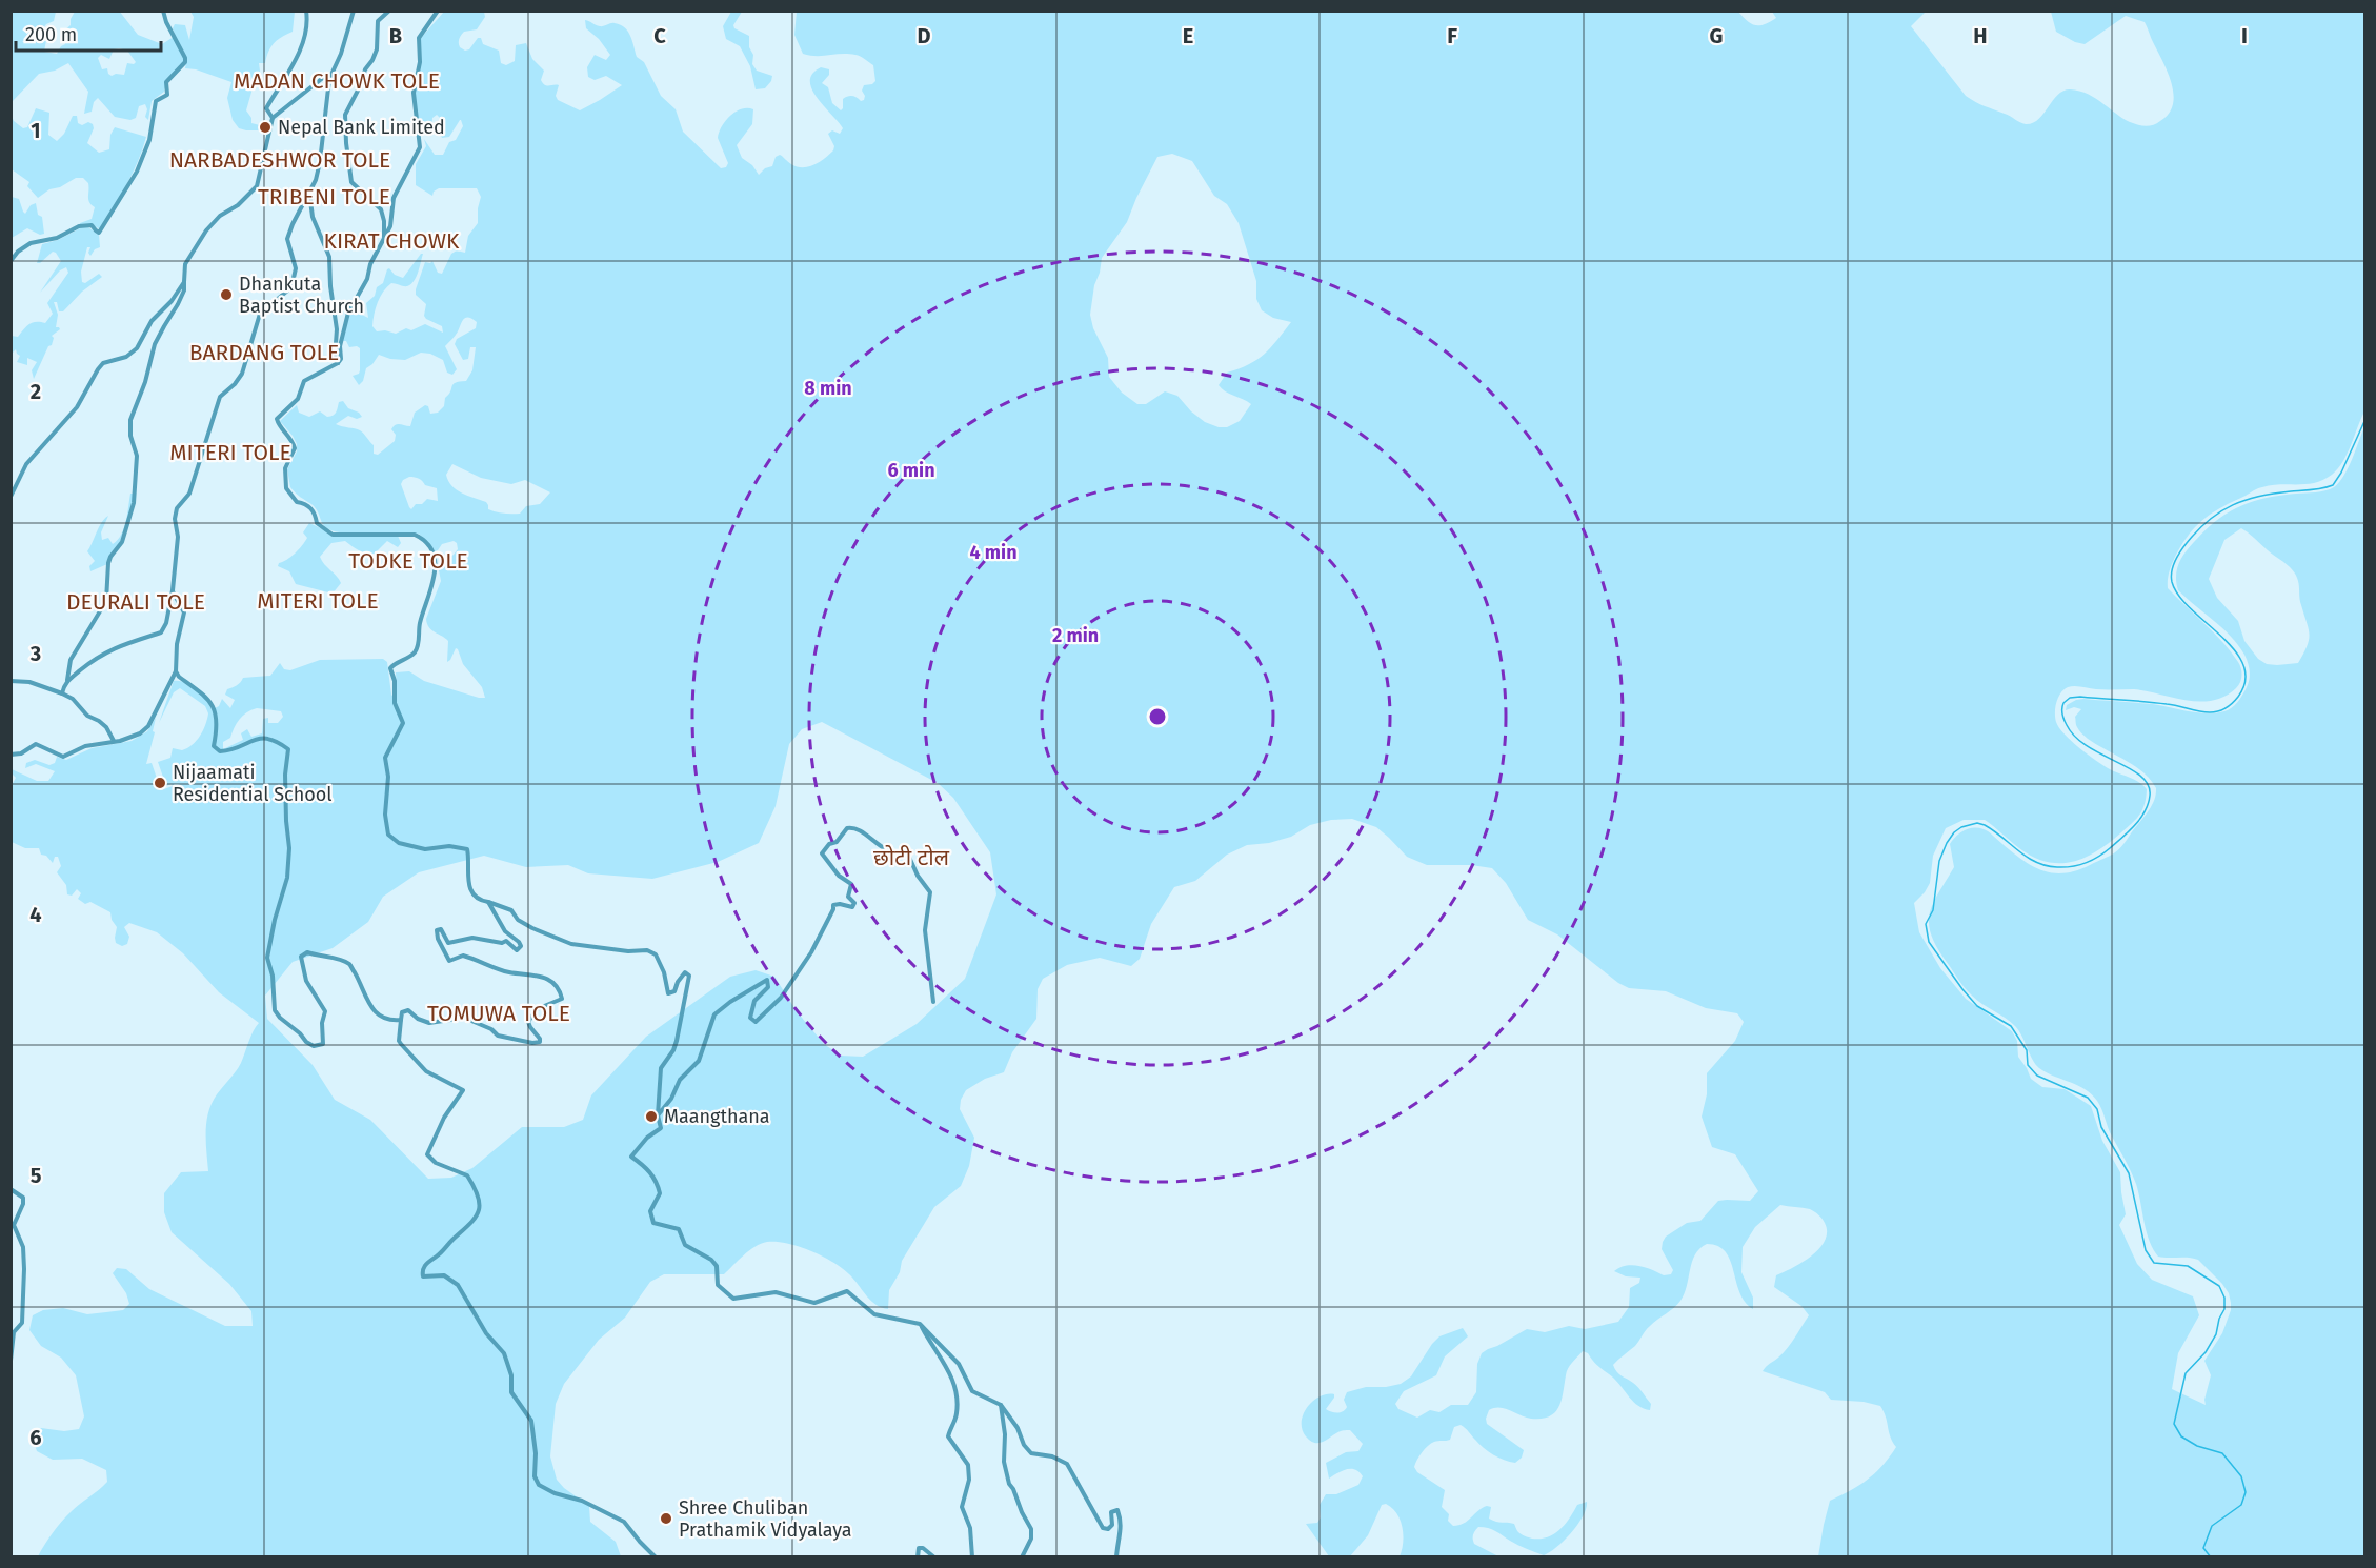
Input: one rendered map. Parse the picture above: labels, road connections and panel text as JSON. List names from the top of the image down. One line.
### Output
{"districts":["MADAN CHOWK TOLE","NARBADESHWOR TOLE","TRIBENI TOLE","KIRAT CHOWK","BARDANG TOLE","MITERI TOLE","TODKE TOLE","MITERI TOLE","DEURALI TOLE","छोटी टोल","TOMUWA TOLE"],"places":["Nepal Bank Limited","Dhankuta Baptist Church","Nijaamati Residential School","Maangthana","Shree Chuliban Prathamik Vidyalaya"],"scale_bar":"200 m","grid":{"columns":["B","C","D","E","F","G","H","I"],"rows":["1","2","3","4","5","6"]},"rings":["8 min","6 min","4 min","2 min"]}
